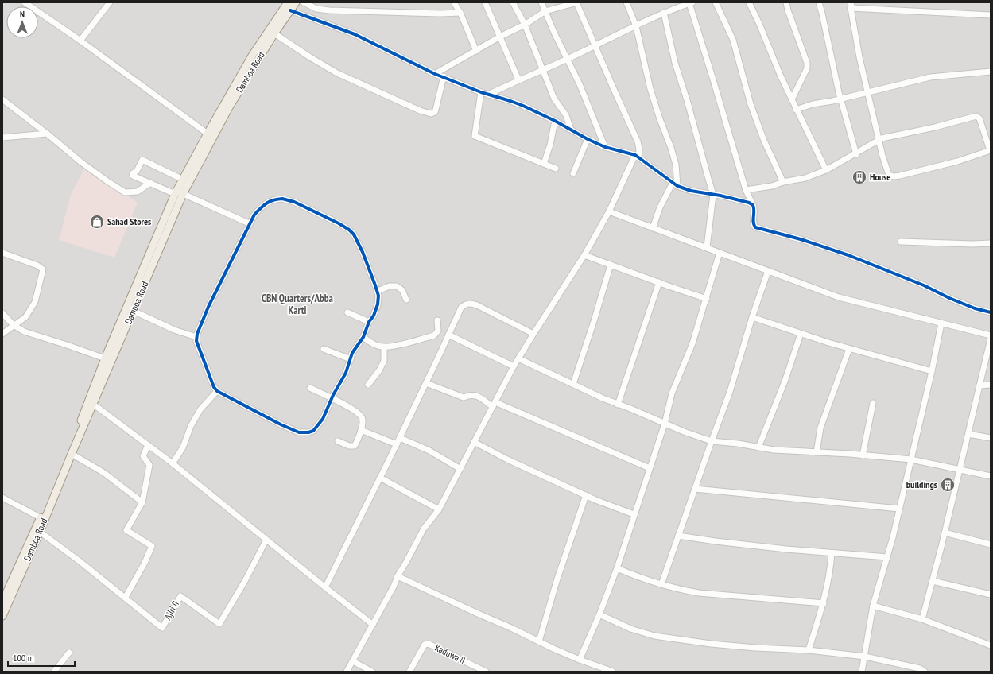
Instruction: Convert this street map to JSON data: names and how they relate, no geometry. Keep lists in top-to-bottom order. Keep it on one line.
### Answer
{"streets":{"main road":["Damboa Road"],"street":["Ajiri II","Kaduwa II"]},"crossings":[["Damboa Road","Ajiri II"]],"districts":["CBN Quarters/Abba Karti"],"places":{"building":["House","buildings"],"shop":["Sahad Stores"]},"scale_bar":"100 m","north":"top"}
